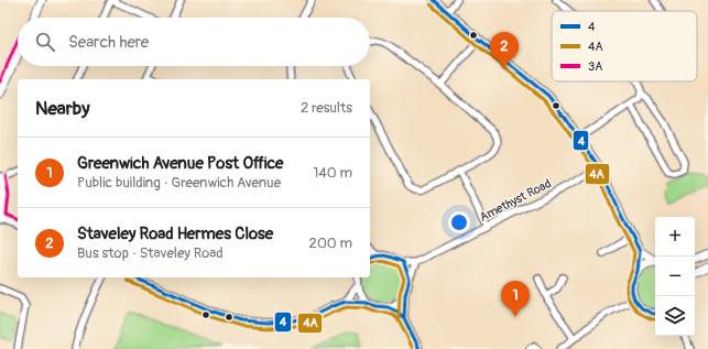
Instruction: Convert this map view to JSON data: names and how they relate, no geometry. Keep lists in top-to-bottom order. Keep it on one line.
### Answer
{"streets":{"street":["Amethyst Road"]},"lines":["transit line 4","transit line 4A","transit line 3A"],"legend":["4","4A","3A"],"page":{"search":"Search here","pins":["2","1"],"heading":["Nearby","2 results"],"list":[{"mark":"1","name":"Greenwich Avenue Post Office","note":"Public building · Greenwich Avenue","value":"140 m"},{"mark":"2","name":"Staveley Road Hermes Close","note":"Bus stop · Staveley Road","value":"200 m"}],"map_buttons":["+","−"]}}
